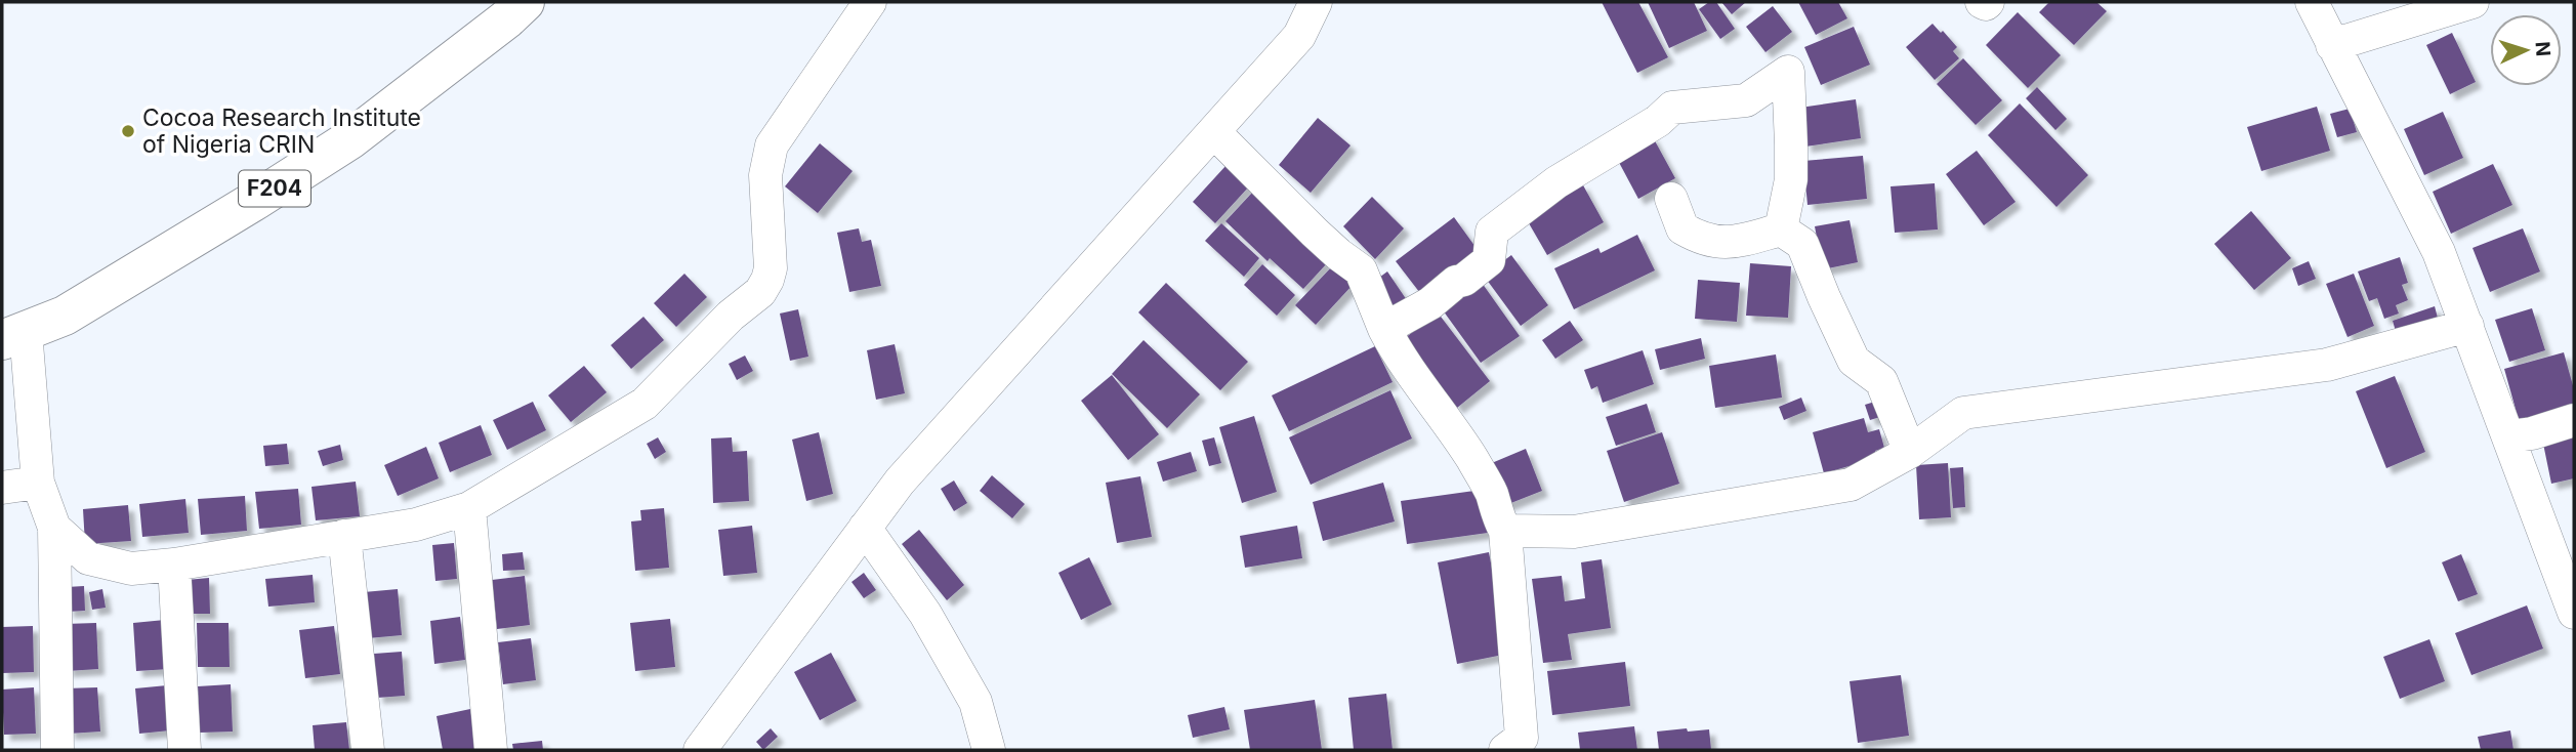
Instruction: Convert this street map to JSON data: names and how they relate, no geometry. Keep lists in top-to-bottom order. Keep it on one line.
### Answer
{"streets":{"main road":["F204"]},"places":["Cocoa Research Institute of Nigeria CRIN"],"north":"right"}
